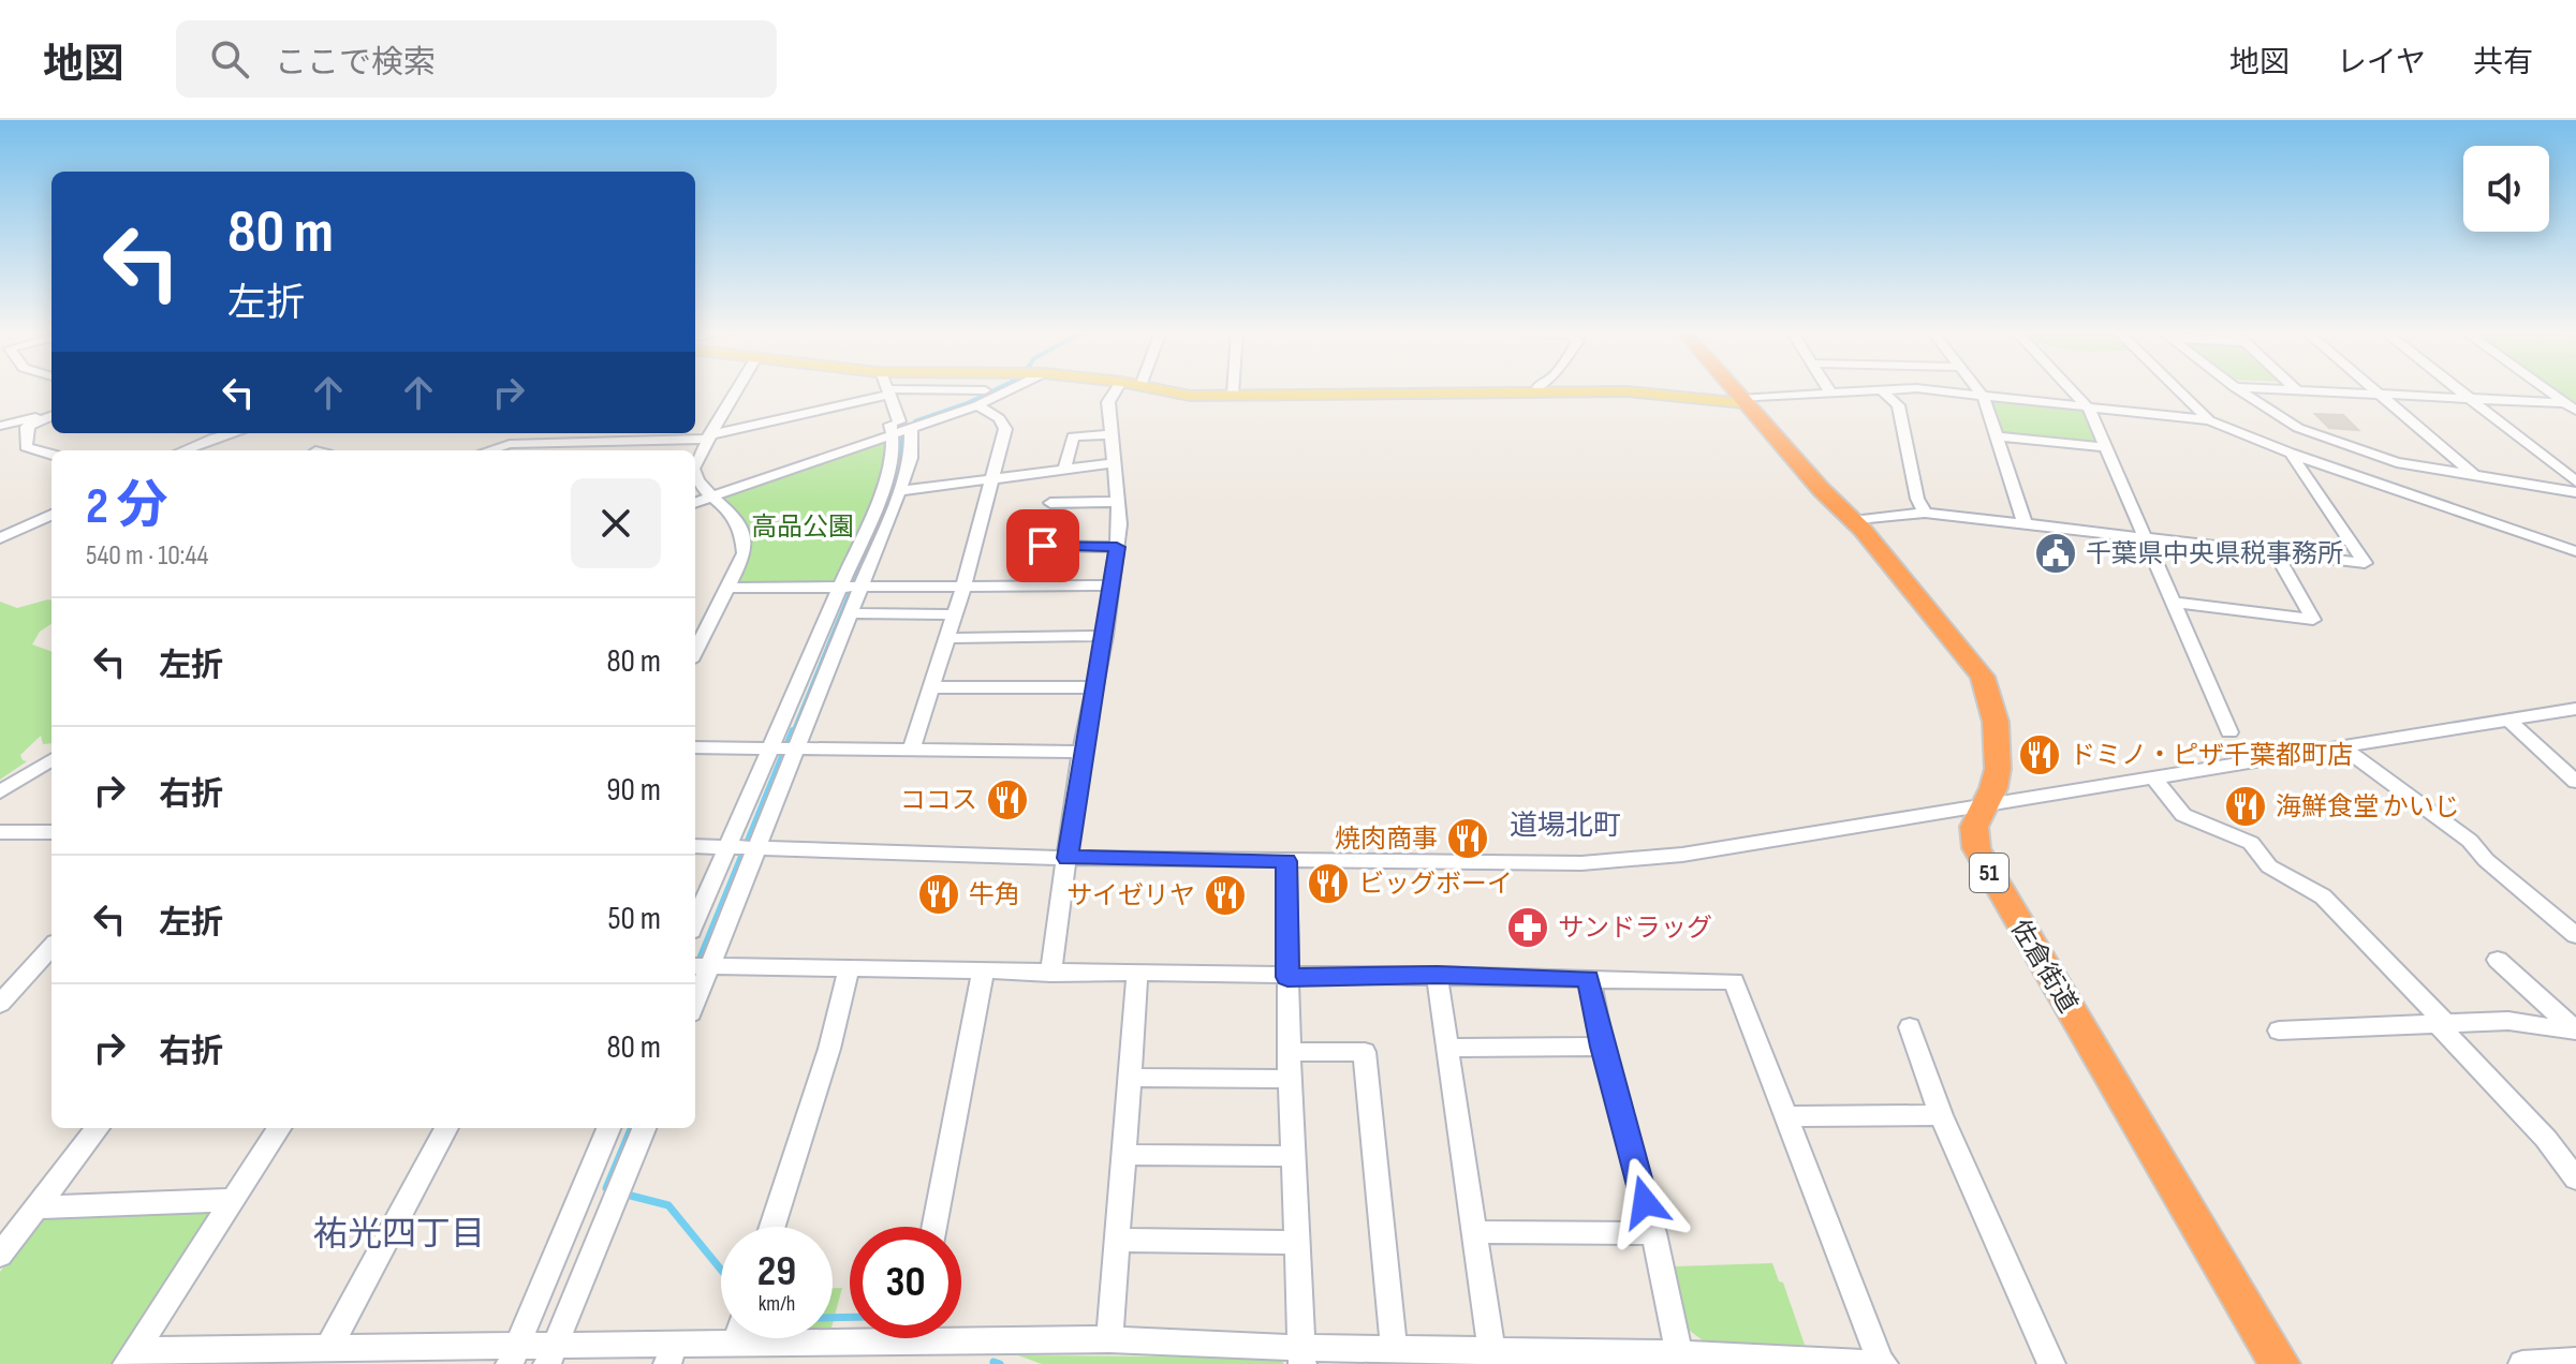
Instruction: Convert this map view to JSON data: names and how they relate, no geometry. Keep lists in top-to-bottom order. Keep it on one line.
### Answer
{"streets":{"highway":["51","佐倉街道"]},"districts":["道場北町","祐光四丁目"],"parks":["高品公園"],"places":{"public building":["千葉県中央県税事務所"],"restaurant":["ドミノ・ピザ千葉都町店","ココス","海鮮食堂 かいじ","焼肉商事","ビッグボーイ","牛角","サイゼリヤ"],"pharmacy":["サンドラッグ"]},"page":{"header":"地図","search":"ここで検索","nav":["地図","レイヤ","共有"],"turn":["80 m","左折"],"heading":["2 分","540 m · 10:44"],"list":[{"name":"左折","value":"80 m"},{"name":"右折","value":"90 m"},{"name":"左折","value":"50 m"},{"name":"右折","value":"80 m"}],"speed":"29 km/h","limit":"30"}}
